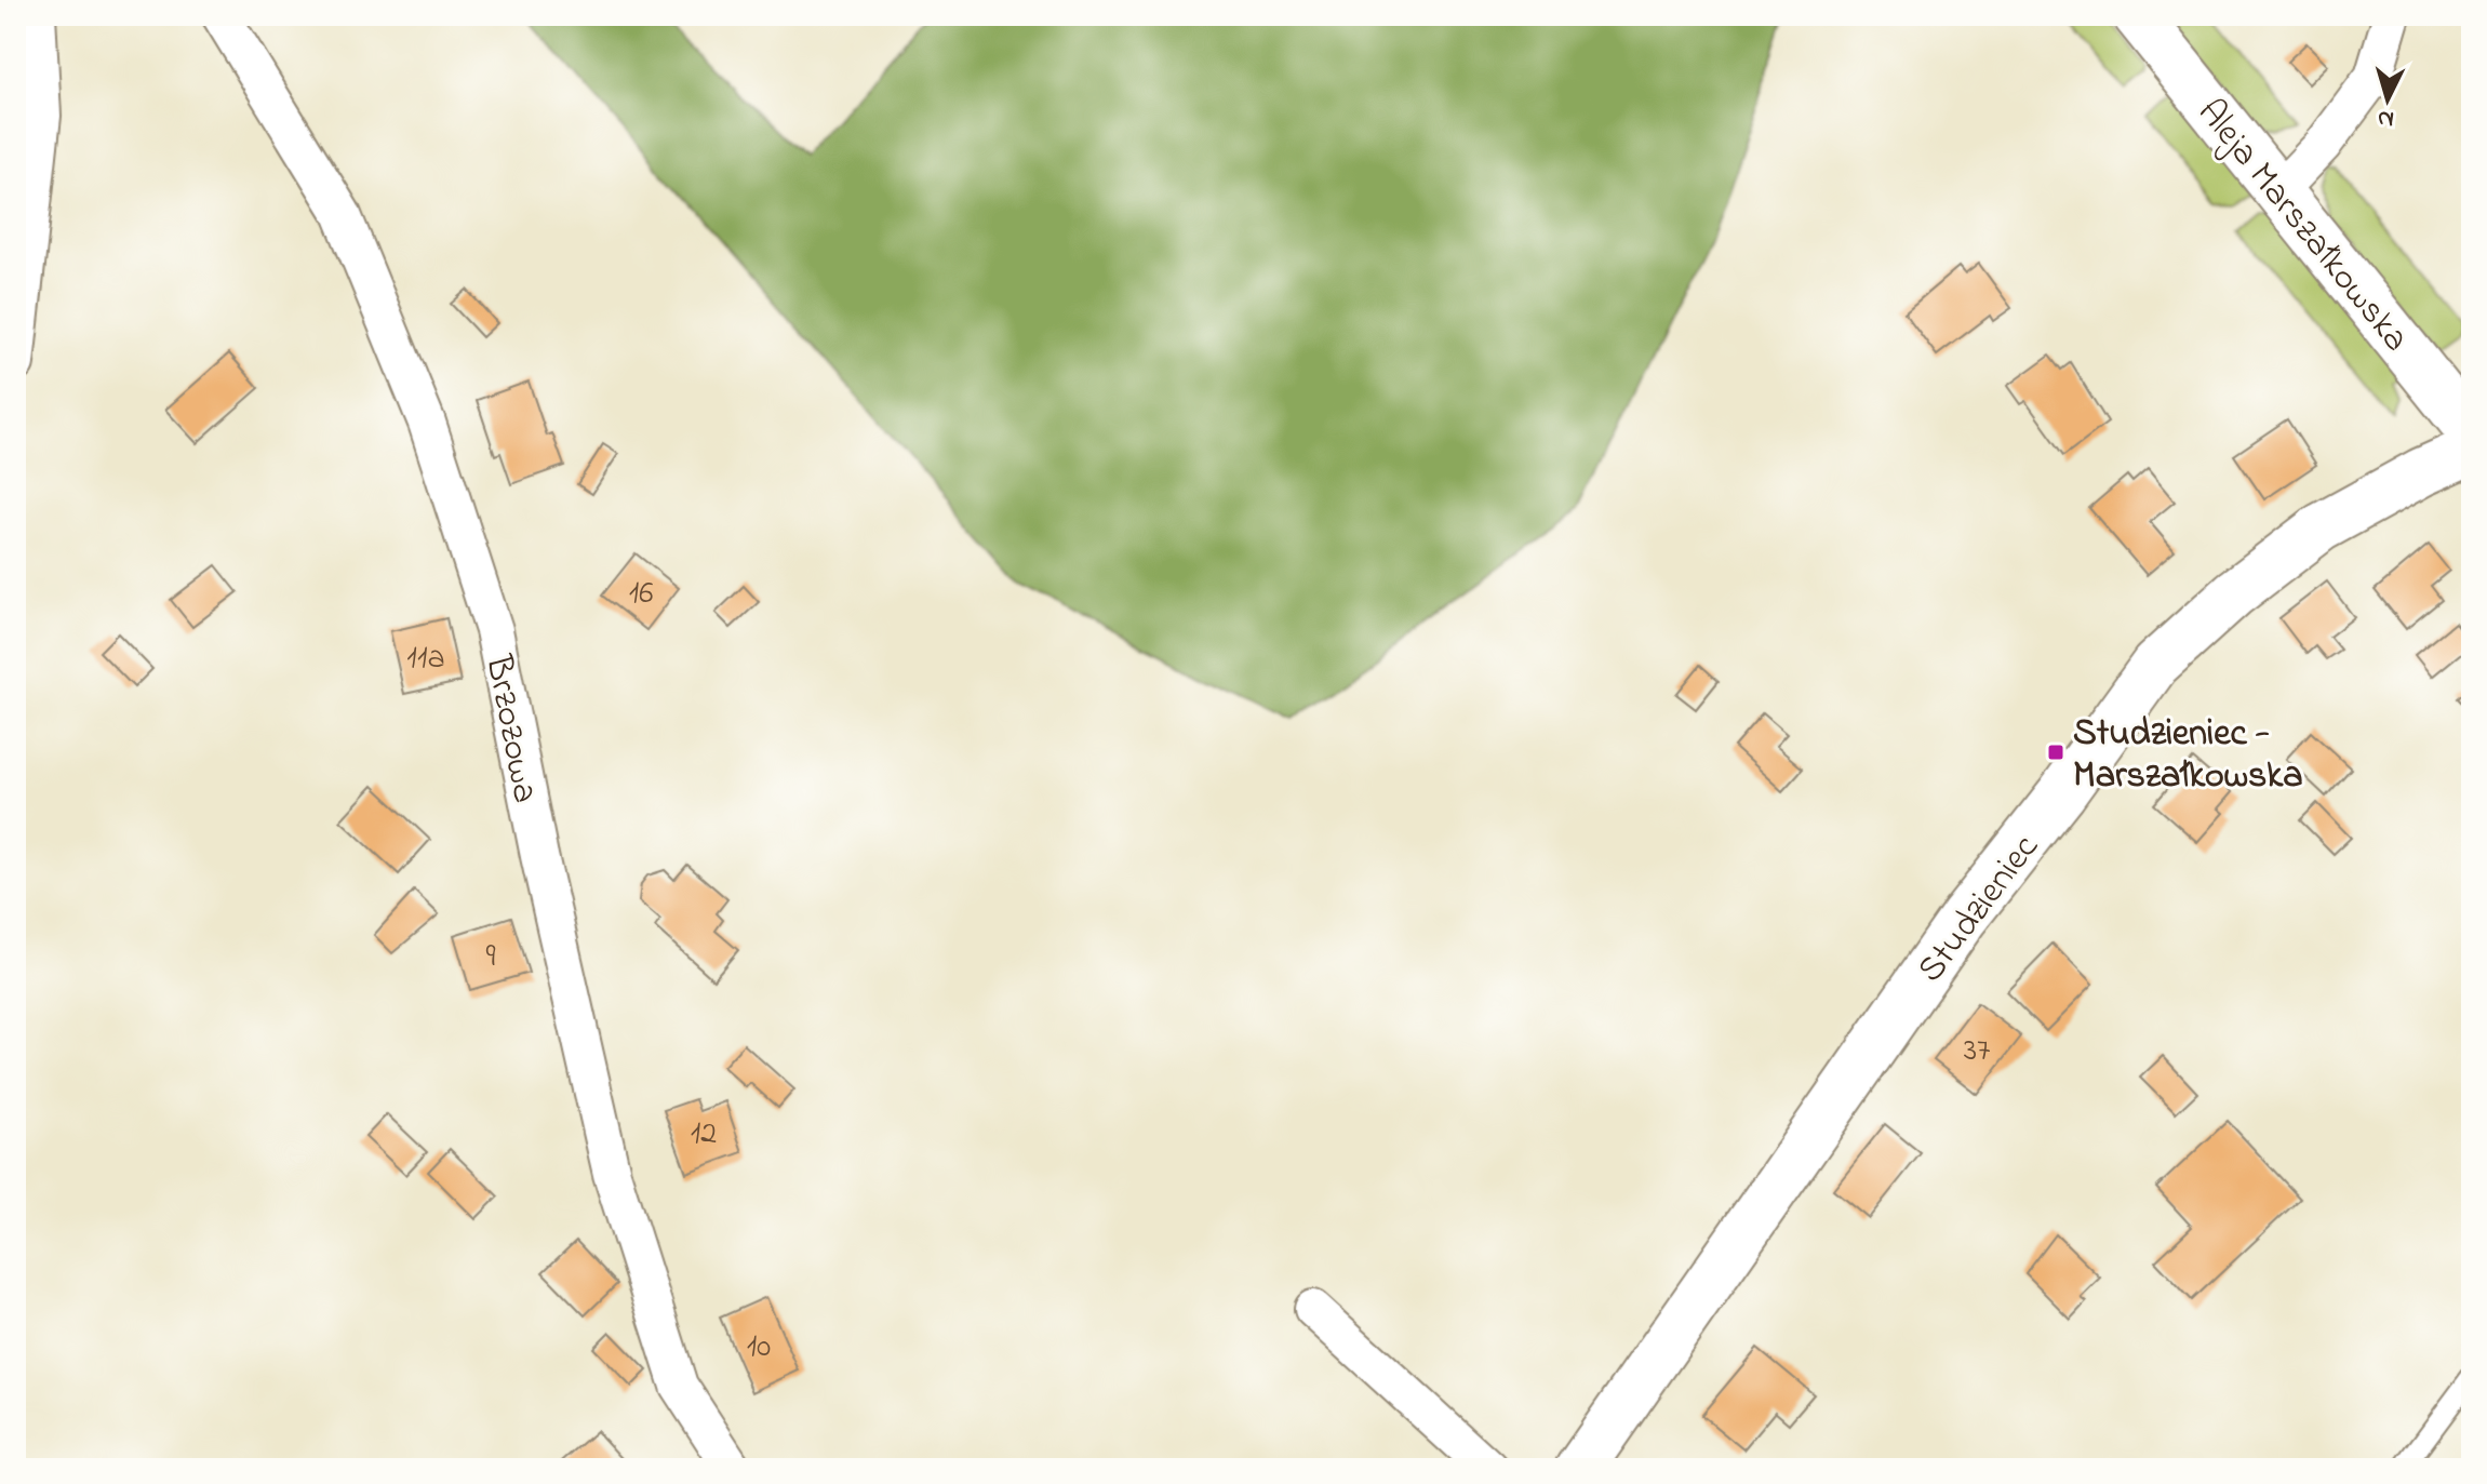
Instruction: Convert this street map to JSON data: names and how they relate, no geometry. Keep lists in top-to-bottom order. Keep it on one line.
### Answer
{"streets":{"street":["Aleja Marszałkowska","Brzozowa","Studzieniec"]},"places":{"transit":["Studzieniec - Marszałkowska"]},"house_numbers":["16","11a","9","37","12","10"],"north":"bottom"}
